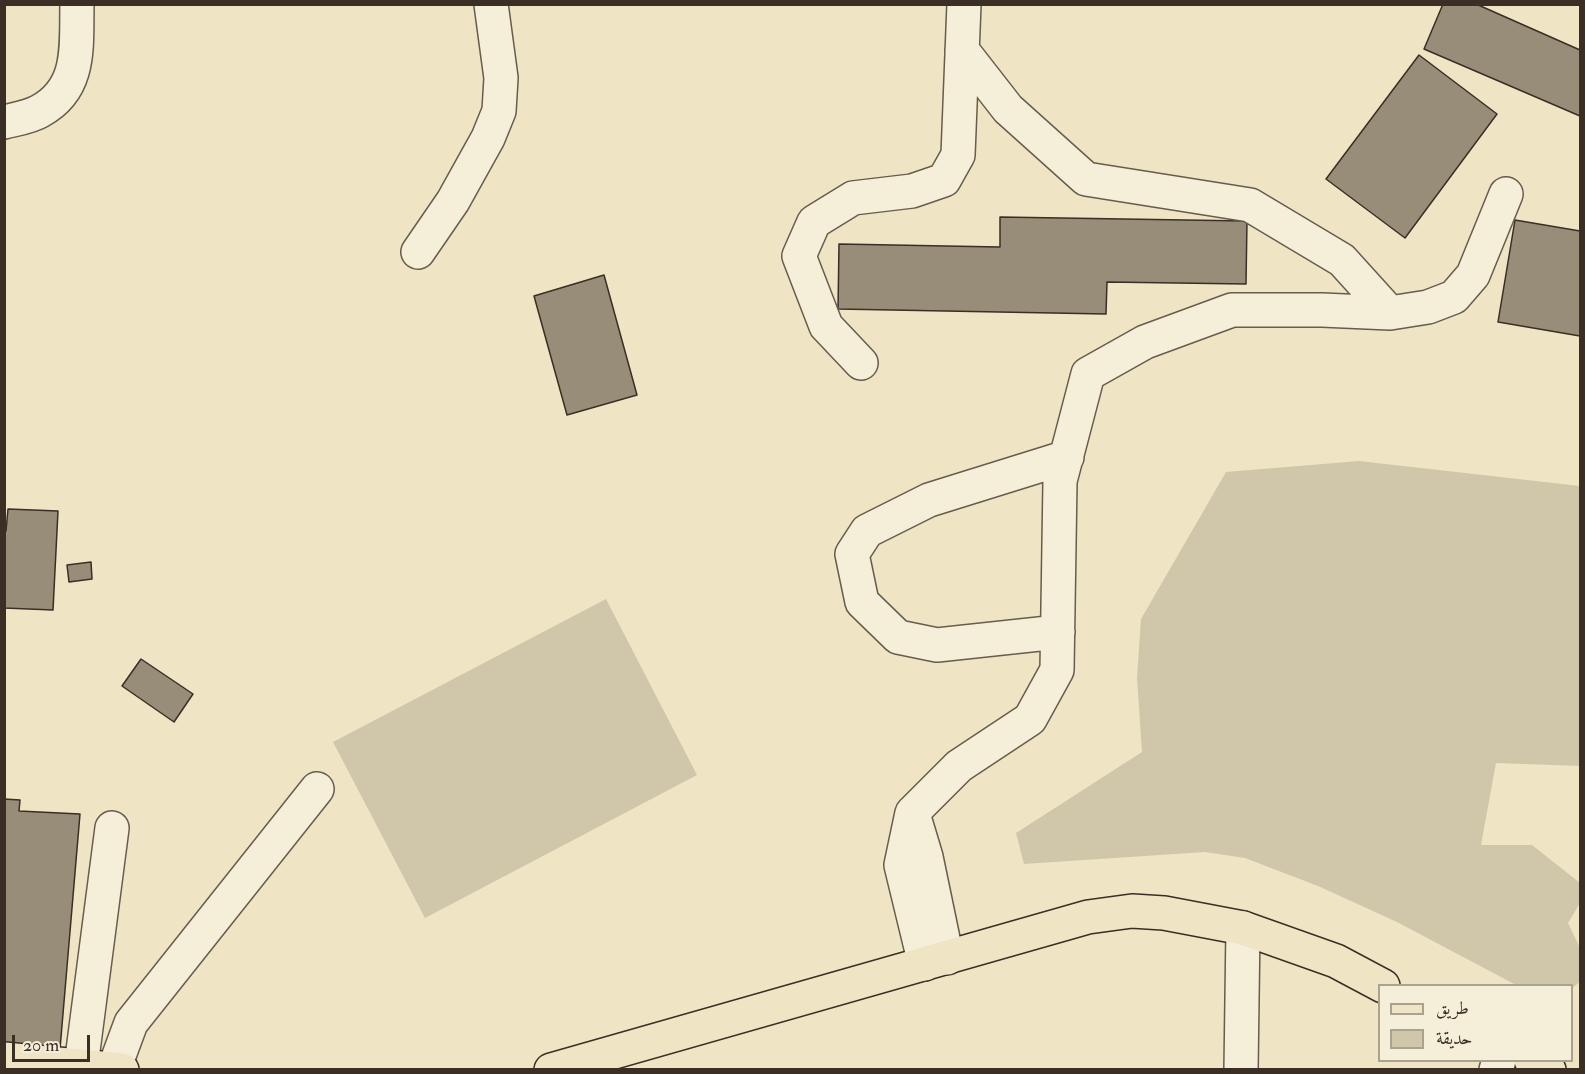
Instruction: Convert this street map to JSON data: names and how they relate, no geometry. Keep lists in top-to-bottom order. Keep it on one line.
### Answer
{"legend":["طريق","حديقة"],"scale_bar":"20 m"}
